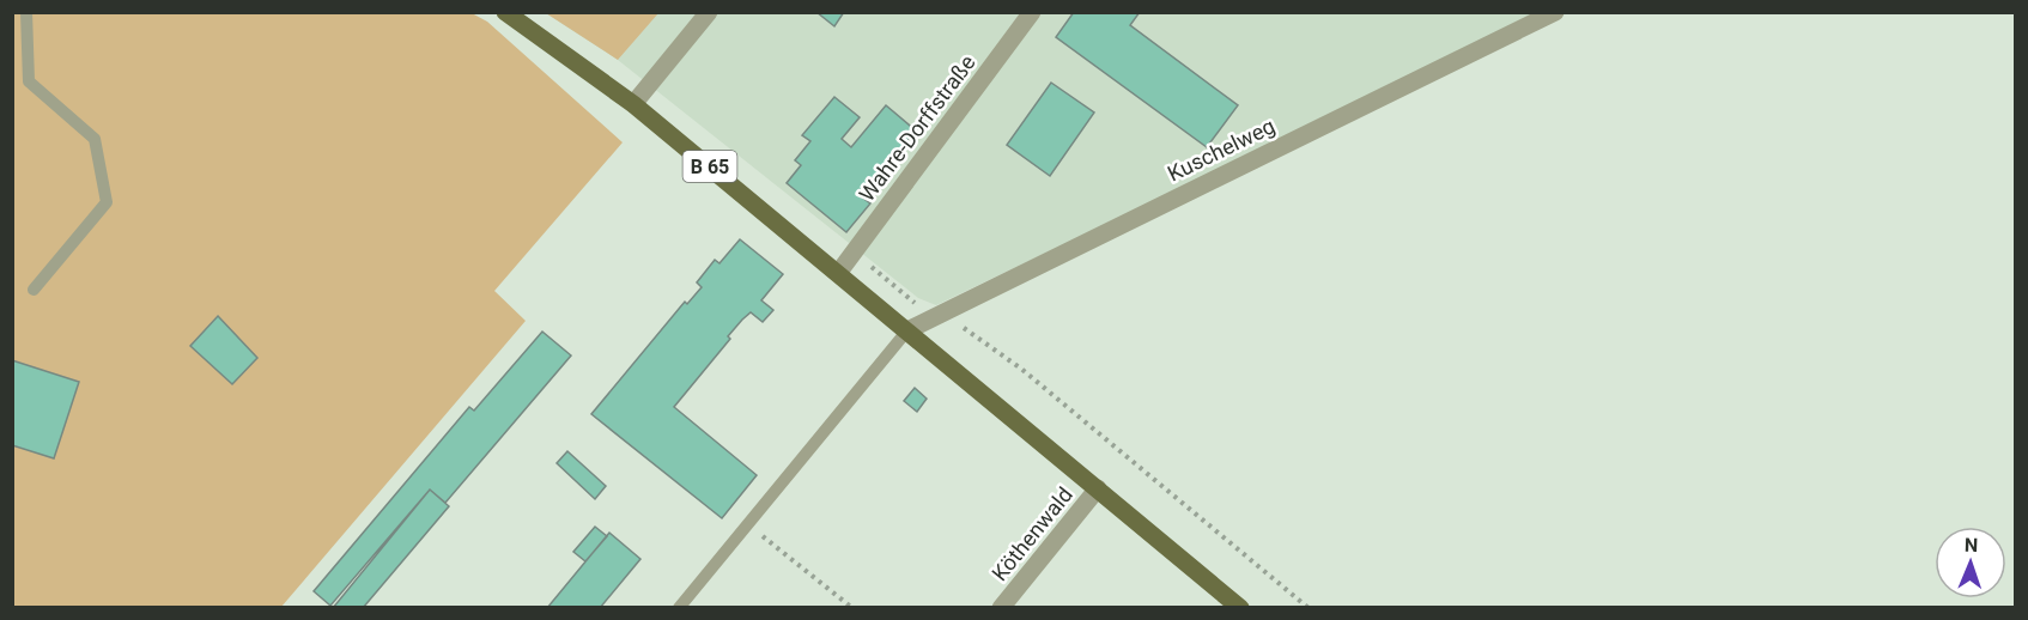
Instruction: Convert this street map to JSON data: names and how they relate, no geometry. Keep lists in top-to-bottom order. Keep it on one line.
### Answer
{"streets":{"main road":["B 65"],"street":["Wahre-Dorffstraße","Kuschelweg","Köthenwald"]},"crossings":[["Wahre-Dorffstraße","B 65"],["Kuschelweg","B 65"],["B 65","Köthenwald"]],"north":"top"}
